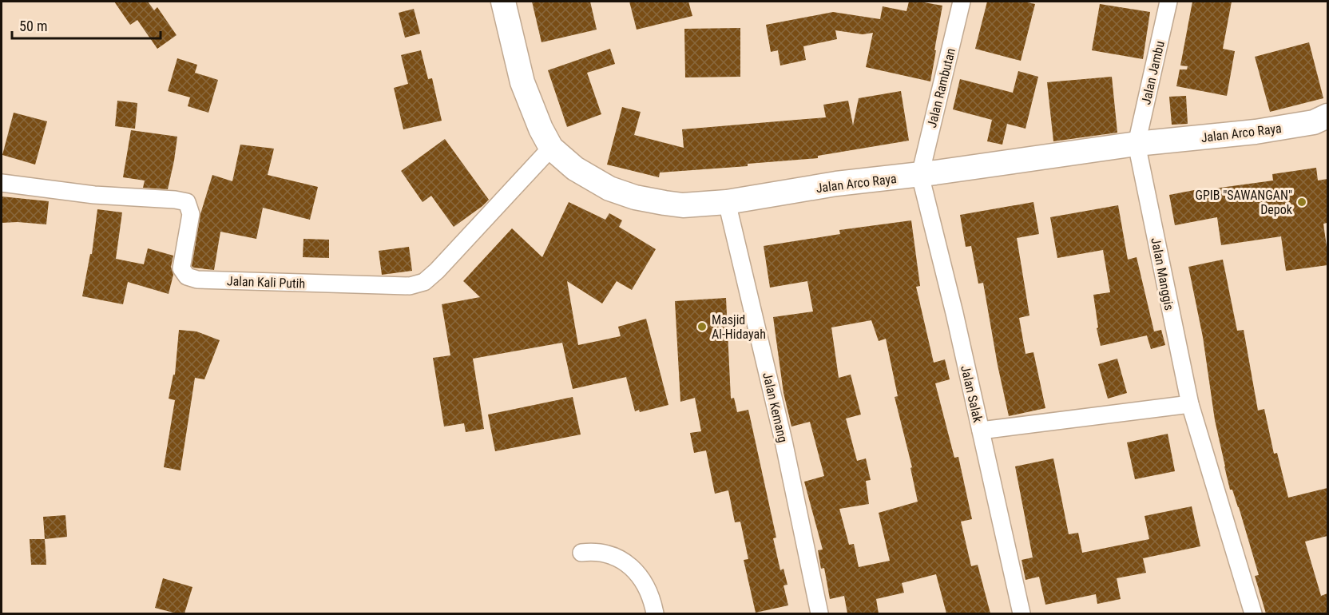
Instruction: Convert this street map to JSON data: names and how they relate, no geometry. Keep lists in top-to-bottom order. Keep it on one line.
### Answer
{"streets":{"main road":["Jalan Arco Raya"],"street":["Jalan Jambu","Jalan Rambutan","Jalan Manggis","Jalan Kali Putih","Jalan Salak","Jalan Kemang"]},"crossings":[["Jalan Jambu","Jalan Arco Raya"],["Jalan Jambu","Jalan Manggis"],["Jalan Rambutan","Jalan Arco Raya"],["Jalan Rambutan","Jalan Salak"],["Jalan Arco Raya","Jalan Manggis"],["Jalan Arco Raya","Jalan Kali Putih"],["Jalan Arco Raya","Jalan Salak"],["Jalan Arco Raya","Jalan Kemang"]],"places":["GPIB \"SAWANGAN\" Depok","Masjid Al-Hidayah"],"scale_bar":"50 m"}
